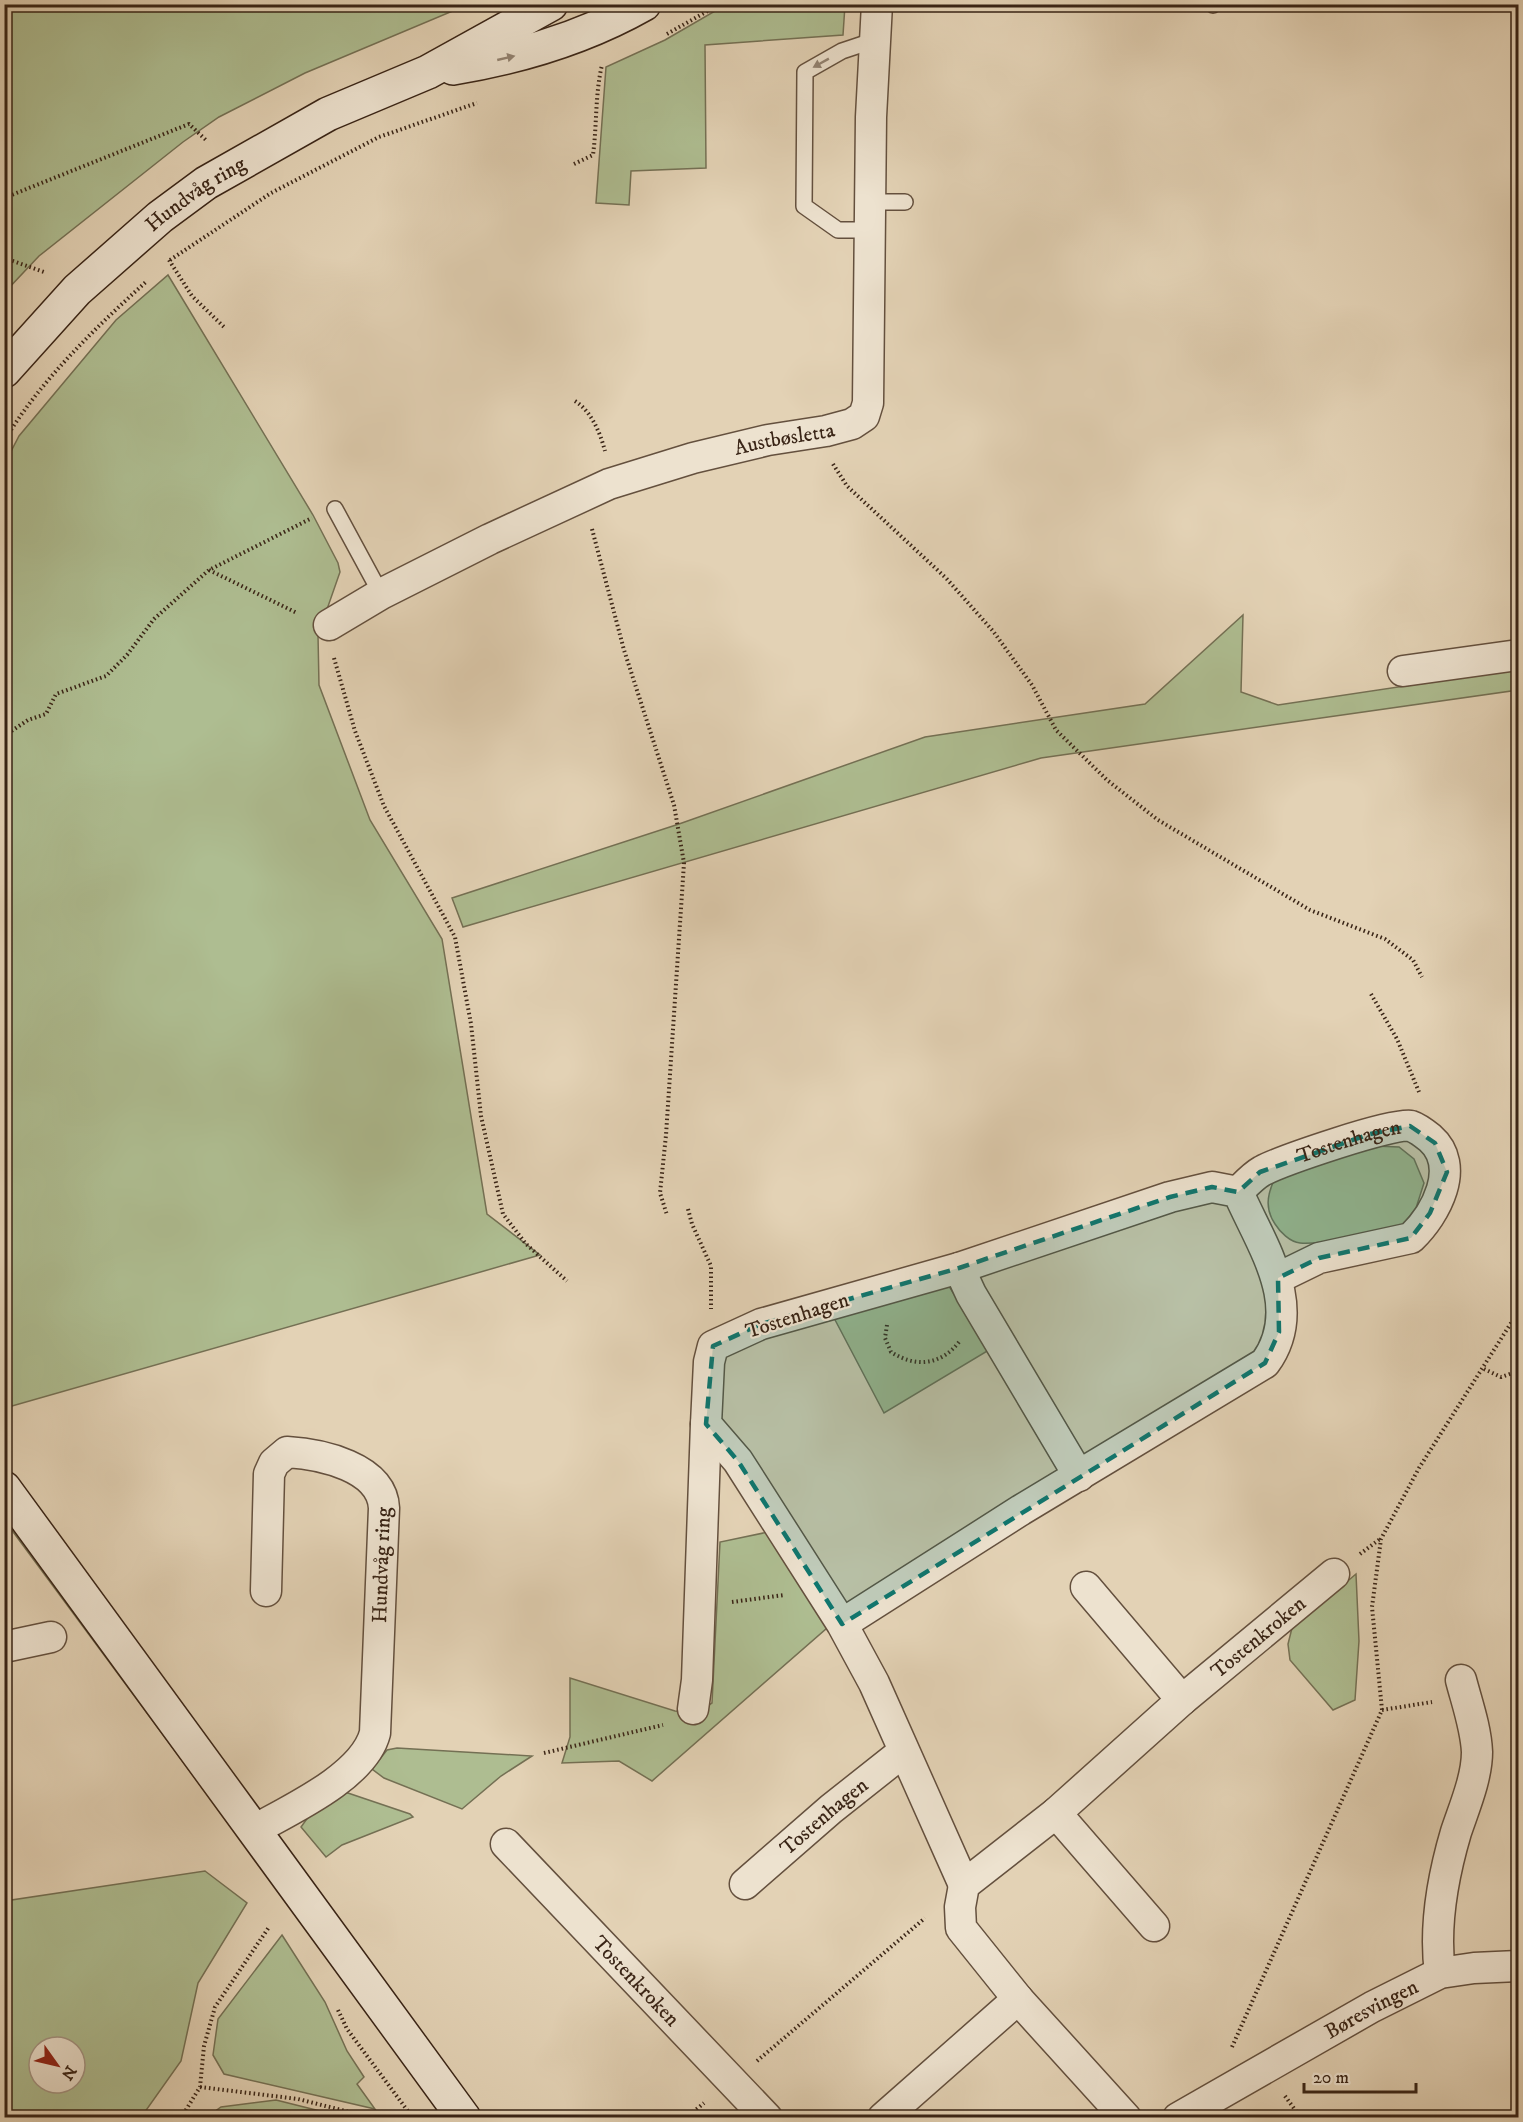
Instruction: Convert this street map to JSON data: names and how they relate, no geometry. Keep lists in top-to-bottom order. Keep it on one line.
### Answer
{"streets":{"main road":["Hundvåg ring"],"street":["Austbøsletta","Tostenhagen","Tostenkroken","Børesvingen"]},"scale_bar":"20 m","north":"bottom right"}
